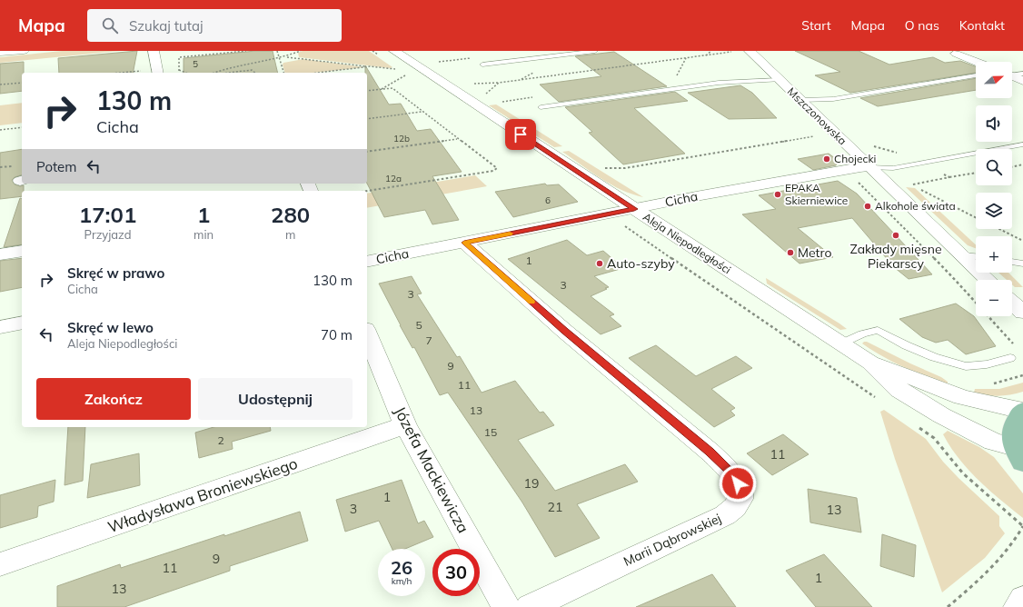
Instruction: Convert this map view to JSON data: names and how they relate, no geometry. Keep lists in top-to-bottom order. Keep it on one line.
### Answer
{"streets":{"street":["Mszczonowska","Cicha","Aleja Niepodległości","Józefa Mackiewicza","Władysława Broniewskiego","Marii Dąbrowskiej"]},"crossings":[["Mszczonowska","Cicha"],["Cicha","Aleja Niepodległości"],["Cicha","Marii Dąbrowskiej"],["Józefa Mackiewicza","Władysława Broniewskiego"]],"places":["Chojecki","EPAKA Skierniewice","Alkohole świata","Zakłady mięsne Piekarscy","Metro","Auto-szyby"],"house_numbers":["5","12b","12a","6","1","3","3","5","7","9","11","13","15","2","11","19","1","21","3","13","9","11","1","13"],"north":"right","page":{"header":"Mapa","search":"Szukaj tutaj","nav":["Start","Mapa","O nas","Kontakt"],"map_buttons":["+","−"],"turn":["130 m","Cicha"],"then":"Potem","eta":["17:01","Przyjazd","1","min","280","m"],"list":[{"name":"Skręć w prawo","note":"Cicha","value":"130 m"},{"name":"Skręć w lewo","note":"Aleja Niepodległości","value":"70 m"}],"buttons":["Zakończ","Udostępnij"],"speed":"26 km/h","limit":"30"}}
